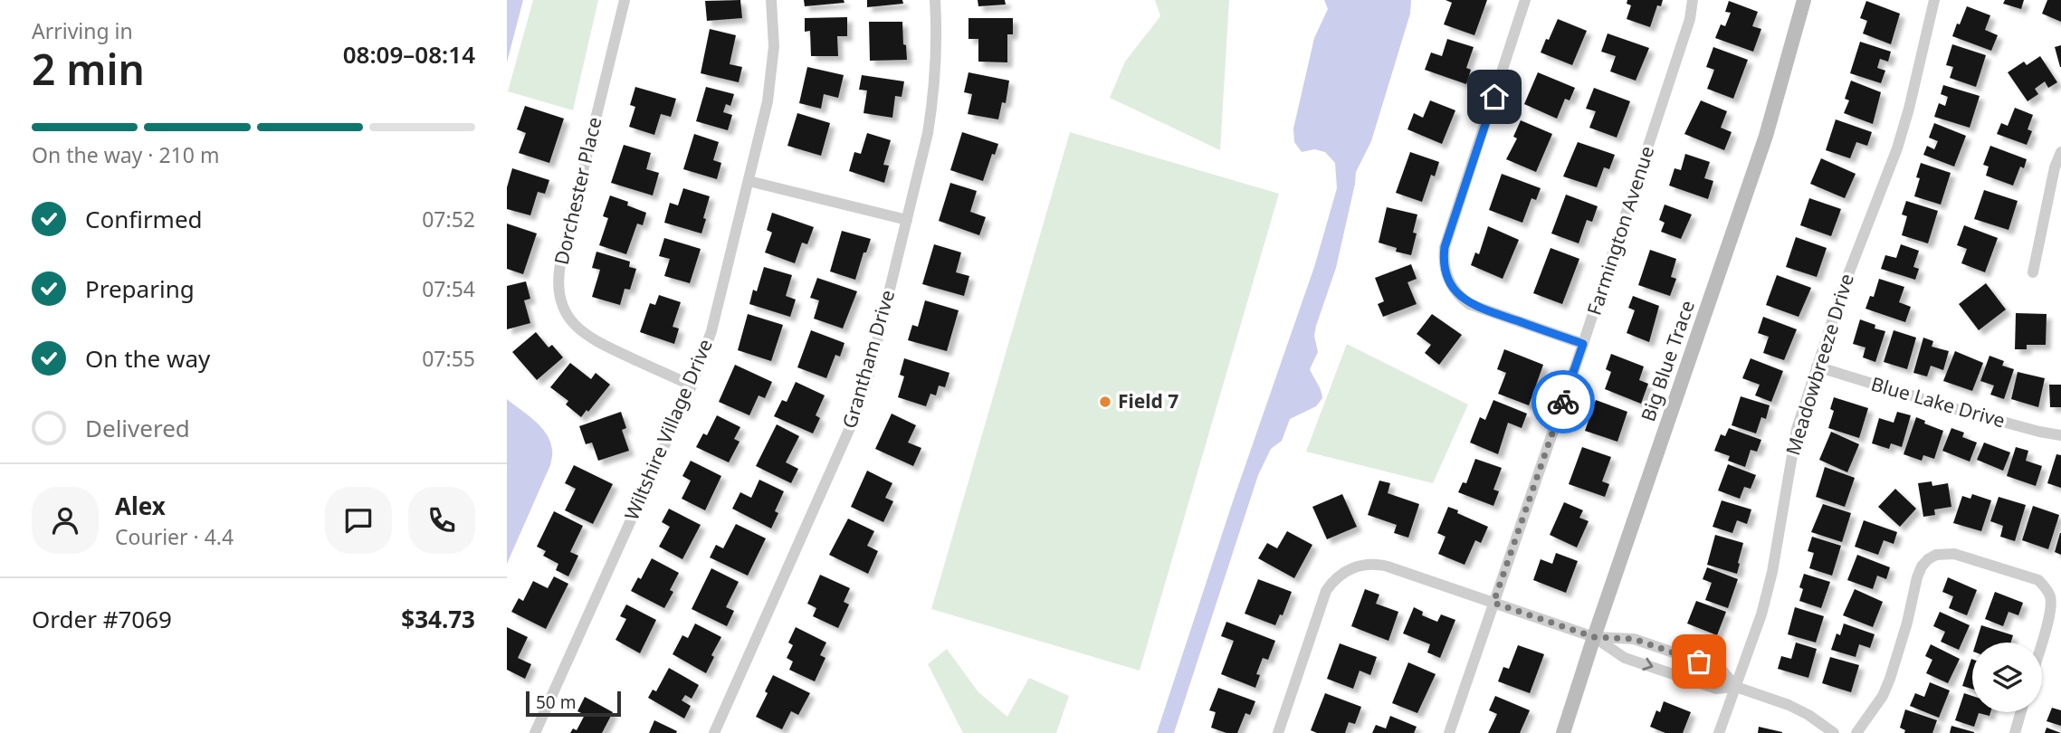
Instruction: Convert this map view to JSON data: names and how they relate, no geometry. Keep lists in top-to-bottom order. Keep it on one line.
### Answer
{"streets":{"street":["Dorchester Place","Farmington Avenue","Grantham Drive","Big Blue Trace","Meadowbreeze Drive","Blue Lake Drive","Wiltshire Village Drive"]},"crossings":[["Dorchester Place","Wiltshire Village Drive"],["Meadowbreeze Drive","Blue Lake Drive"]],"places":["Field 7"],"scale_bar":"50 m","page":{"heading":["2 min","Arriving in","08:09–08:14"],"panel":["Alex","Courier · 4.4","Order #7069","$34.73"],"bar":"On the way · 210 m","list":[["Confirmed","07:52"],["Preparing","07:54"],["On the way","07:55"],"Delivered"],"scale":"50 m"}}
